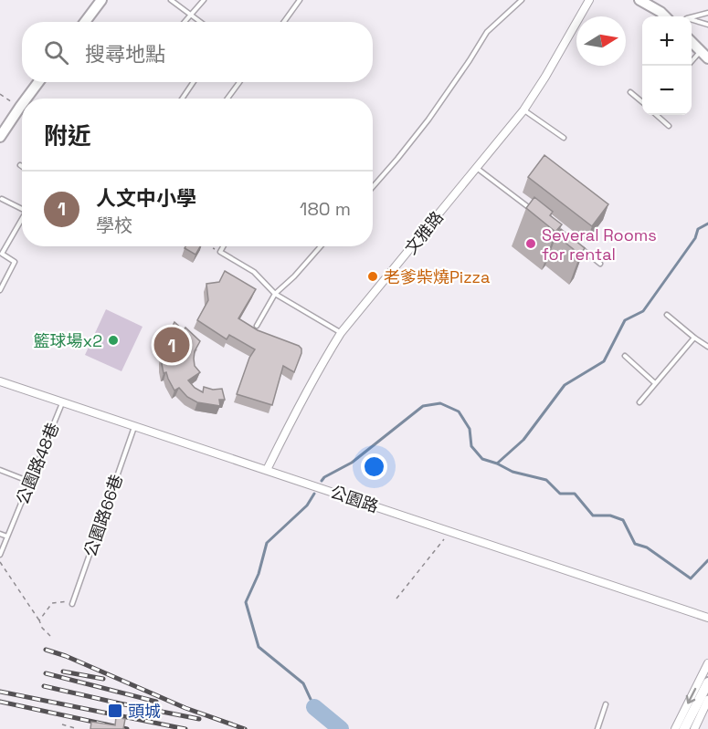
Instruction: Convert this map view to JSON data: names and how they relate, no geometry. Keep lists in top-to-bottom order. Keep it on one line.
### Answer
{"streets":{"street":["文雅路","公園路"],"lane":["公園路48巷","公園路66巷"]},"crossings":[["文雅路","公園路"],["公園路48巷","公園路"],["公園路","公園路66巷"]],"places":{"other":["Several Rooms for rental","老爹柴燒Pizza","籃球場x2"],"transit":["頭城"]},"north":"right","page":{"map_buttons":["+","−"],"search":"搜尋地點","heading":"附近","list":[{"mark":"1","name":"人文中小學","note":"學校","value":"180 m"}],"pins":"1"}}
